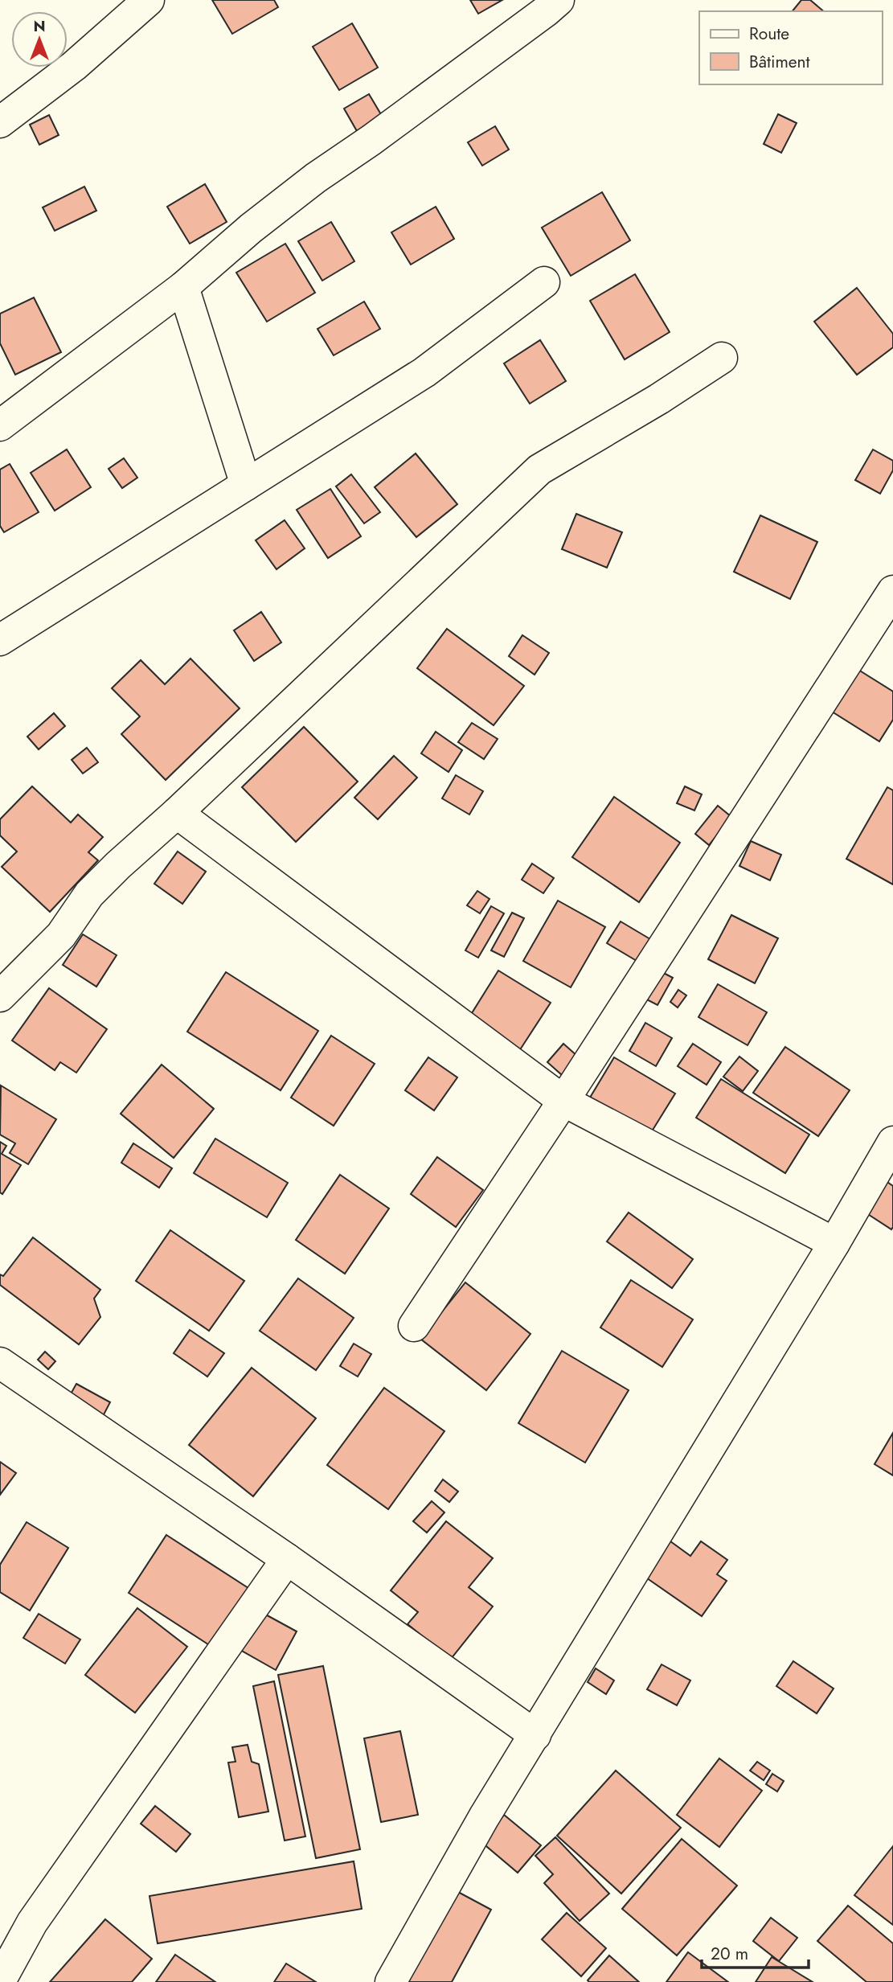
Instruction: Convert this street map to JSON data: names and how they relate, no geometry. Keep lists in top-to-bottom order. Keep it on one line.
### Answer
{"legend":["Route","Bâtiment"],"scale_bar":"20 m","north":"top"}
